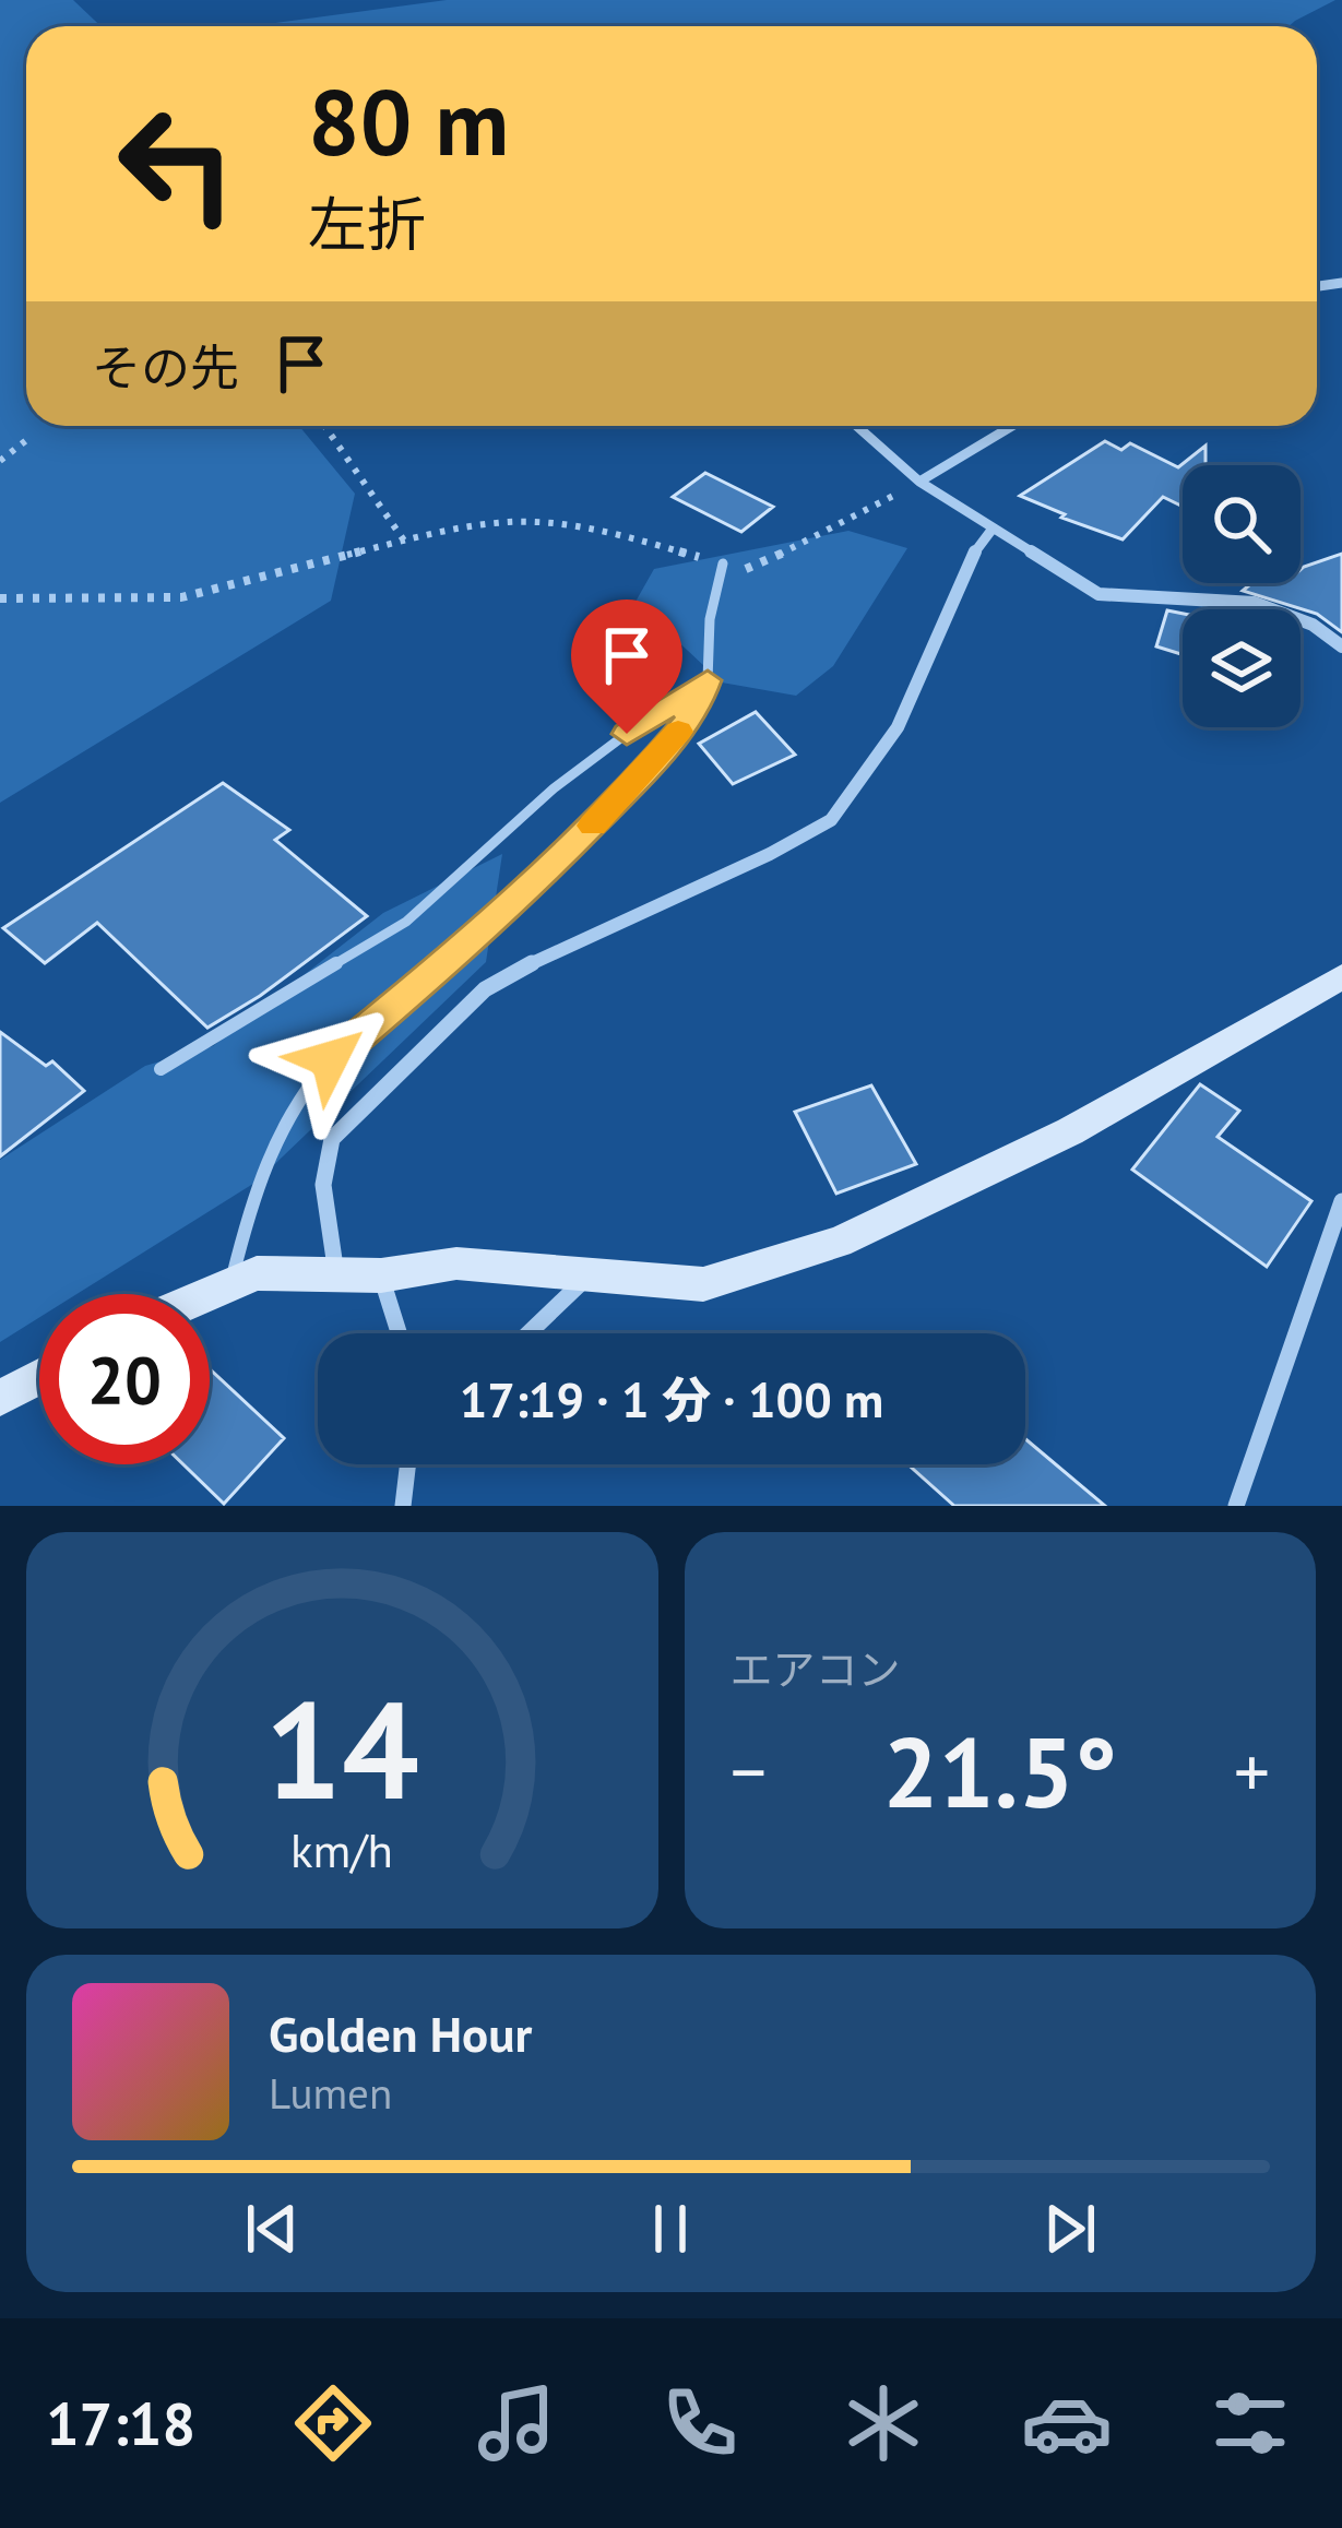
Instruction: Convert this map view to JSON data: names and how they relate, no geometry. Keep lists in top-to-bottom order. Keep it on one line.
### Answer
{"page":{"turn":["80 m","左折"],"then":"その先","limit":"20","trip":"17:19 · 1 分 · 100 m","tile":"エアコン","heat":["−","21.5°","+"],"song":["Golden Hour","Lumen"],"tabs":"17:18","gauge":["14","km/h"]}}
